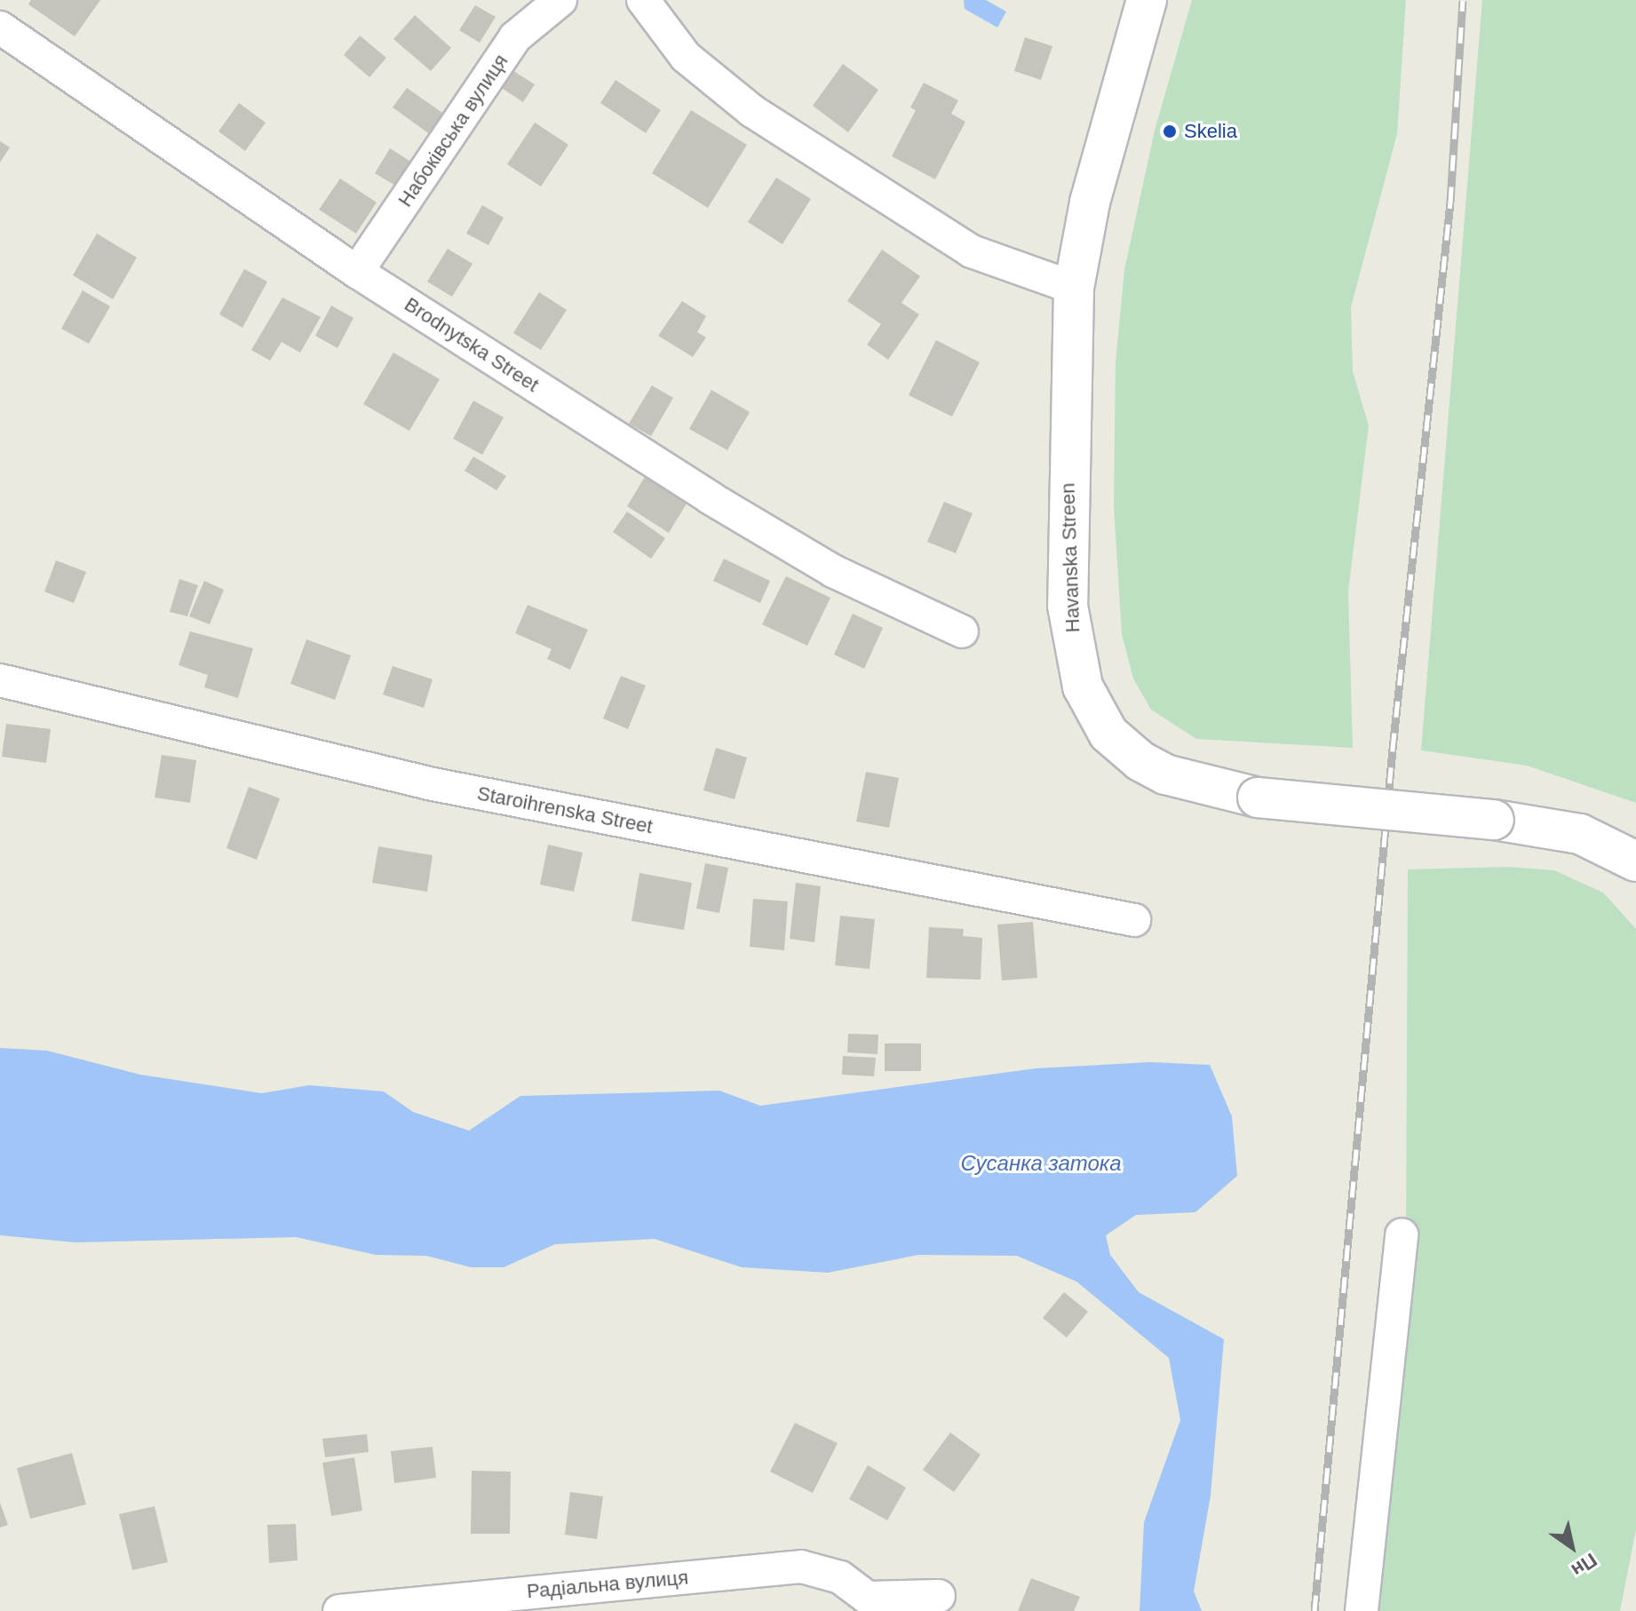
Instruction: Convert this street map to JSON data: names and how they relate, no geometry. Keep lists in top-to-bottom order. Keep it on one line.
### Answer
{"streets":{"street":["Набоківська вулиця","Brodnytska Street","Havanska Streen","Staroihrenska Street","Радіальна вулиця"]},"crossings":[["Набоківська вулиця","Brodnytska Street"]],"water":["Сусанка затока"],"places":["Skelia"],"north":"bottom right"}
